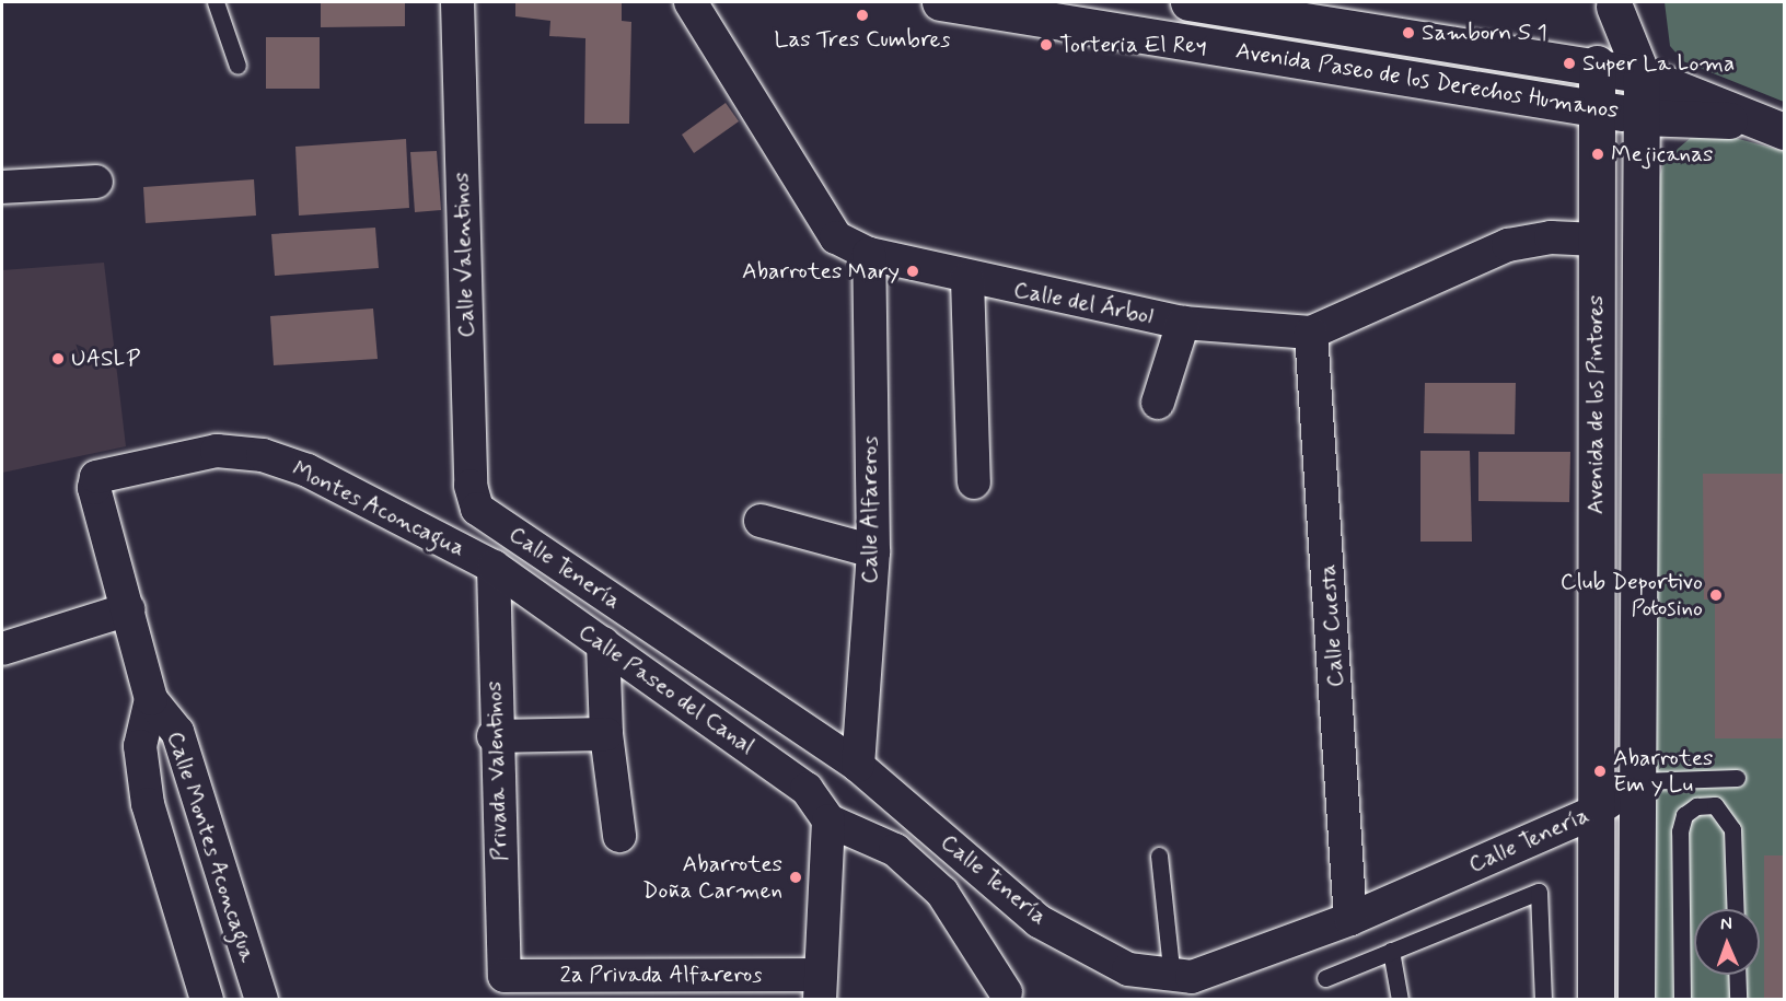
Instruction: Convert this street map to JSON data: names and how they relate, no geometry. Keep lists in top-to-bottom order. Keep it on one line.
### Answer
{"streets":{"main road":["Avenida Paseo de los Derechos Humanos","Avenida de los Pintores"],"street":["Calle Valentinos","Calle del Árbol","Montes Aconcagua","Calle Alfareros","Calle Tenería","Calle Cuesta","Calle Paseo del Canal","Privada Valentinos","Calle Montes Aconcagua","2a Privada Alfareros"]},"crossings":[["Avenida Paseo de los Derechos Humanos","Avenida de los Pintores"],["Calle Valentinos","Calle Tenería"],["Calle del Árbol","Avenida de los Pintores"],["Calle del Árbol","Calle Alfareros"],["Calle del Árbol","Calle Cuesta"],["Avenida de los Pintores","Calle Tenería"],["Montes Aconcagua","Calle Paseo del Canal"],["Montes Aconcagua","Privada Valentinos"],["Montes Aconcagua","Calle Montes Aconcagua"],["Calle Alfareros","Calle Tenería"],["Calle Tenería","Calle Cuesta"],["Calle Paseo del Canal","Privada Valentinos"],["Privada Valentinos","2a Privada Alfareros"]],"places":["Las Tres Cumbres","Samborn S 1","Torteria El Rey","Super La Loma","Mejicanas","Abarrotes Mary","UASLP","Club Deportivo Potosino","Abarrotes Em y Lu","Abarrotes Doña Carmen"],"north":"top"}
